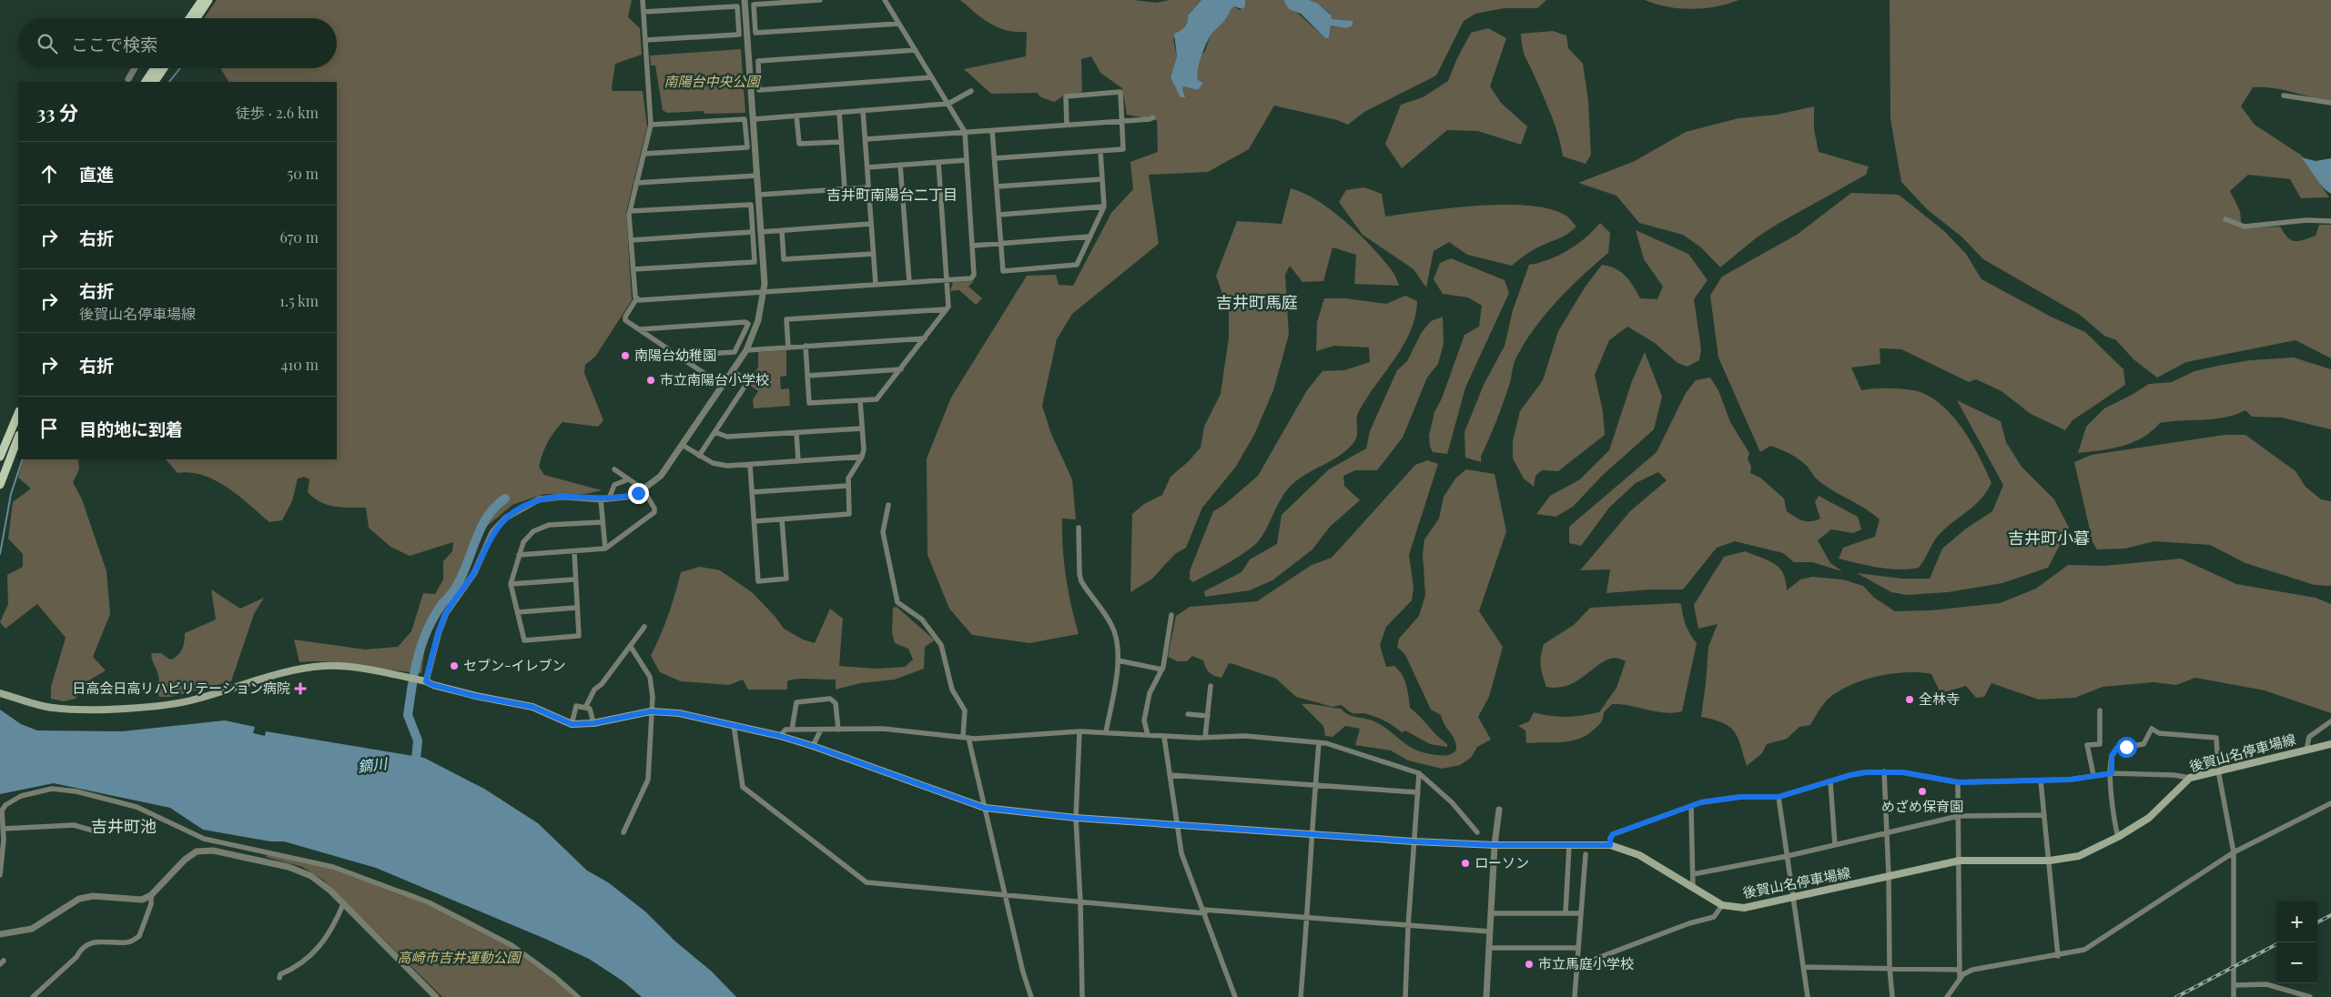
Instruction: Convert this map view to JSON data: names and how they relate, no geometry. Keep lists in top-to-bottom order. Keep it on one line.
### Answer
{"streets":{"main road":["後賀山名停車場線"]},"districts":["吉井町南陽台二丁目","吉井町馬庭","吉井町小暮","吉井町池"],"water":["鏑川"],"parks":["南陽台中央公園","高崎市吉井運動公園"],"places":{"other":["南陽台幼稚園","市立南陽台小学校","セブン-イレブン","全林寺","めざめ保育園","ローソン","市立馬庭小学校"],"health":["日高会日高リハビリテーション病院"]},"page":{"search":"ここで検索","heading":["33 分","徒歩 · 2.6 km"],"list":[["直進","50 m"],["右折","670 m"],["右折","後賀山名停車場線","1.5 km"],["右折","410 m"],"目的地に到着"],"map_buttons":["+","−"]}}
